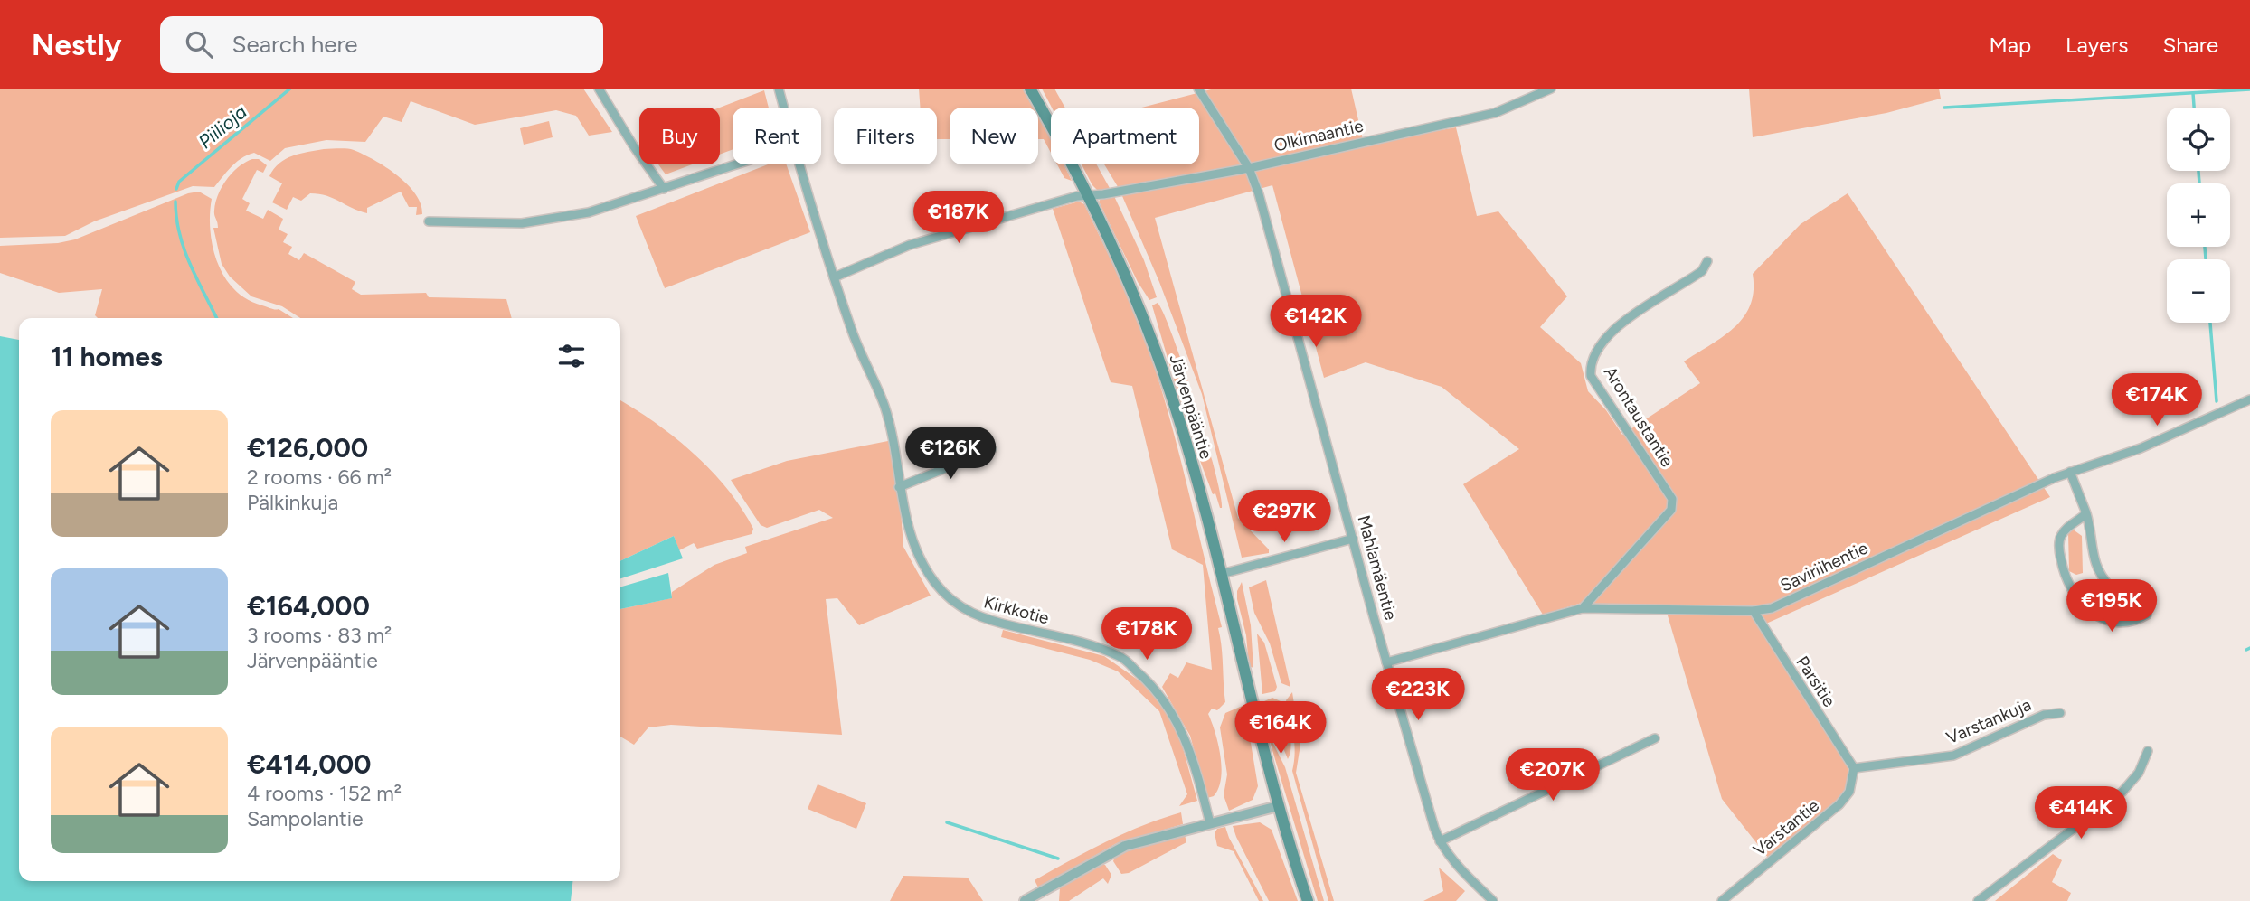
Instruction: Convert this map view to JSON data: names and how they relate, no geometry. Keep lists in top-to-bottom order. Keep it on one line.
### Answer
{"streets":{"main road":["Järvenpääntie"],"street":["Olkimaantie","Arontaustantie","Saviriihentie","Mahlamäentie","Kirkkotie","Parsitie","Varstankuja","Varstantie"]},"crossings":[["Olkimaantie","Järvenpääntie"],["Olkimaantie","Mahlamäentie"],["Olkimaantie","Kirkkotie"],["Arontaustantie","Saviriihentie"],["Saviriihentie","Mahlamäentie"],["Saviriihentie","Parsitie"],["Parsitie","Varstankuja"],["Parsitie","Varstantie"],["Varstankuja","Varstantie"]],"water":["Piilioja"],"page":{"header":"Nestly","search":"Search here","nav":["Map","Layers","Share"],"map_buttons":["+","−"],"chip":["Buy","Rent","Filters","New","Apartment"],"price":["€187K","€142K","€174K","€126K","€297K","€195K","€178K","€223K","€164K","€207K","€414K"],"heading":"11 homes","list":[{"name":"€126,000","note":"2 rooms · 66 m² · Pälkinkuja"},{"name":"€164,000","note":"3 rooms · 83 m² · Järvenpääntie"},{"name":"€414,000","note":"4 rooms · 152 m² · Sampolantie"}]}}
